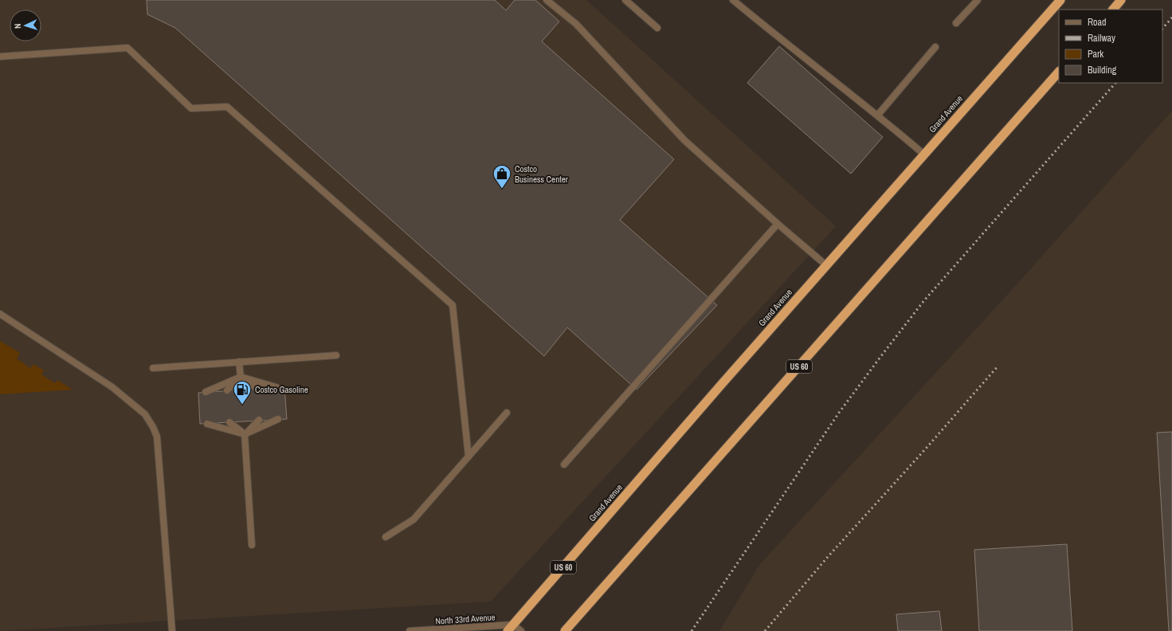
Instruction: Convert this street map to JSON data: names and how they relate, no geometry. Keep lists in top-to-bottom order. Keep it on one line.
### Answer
{"streets":{"highway":["Grand Avenue","US 60"],"street":["North 33rd Avenue"]},"crossings":[["Grand Avenue","North 33rd Avenue"]],"places":{"shop":["Costco Business Center"],"fuel station":["Costco Gasoline"]},"legend":["Road","Railway","Park","Building"],"north":"left"}
